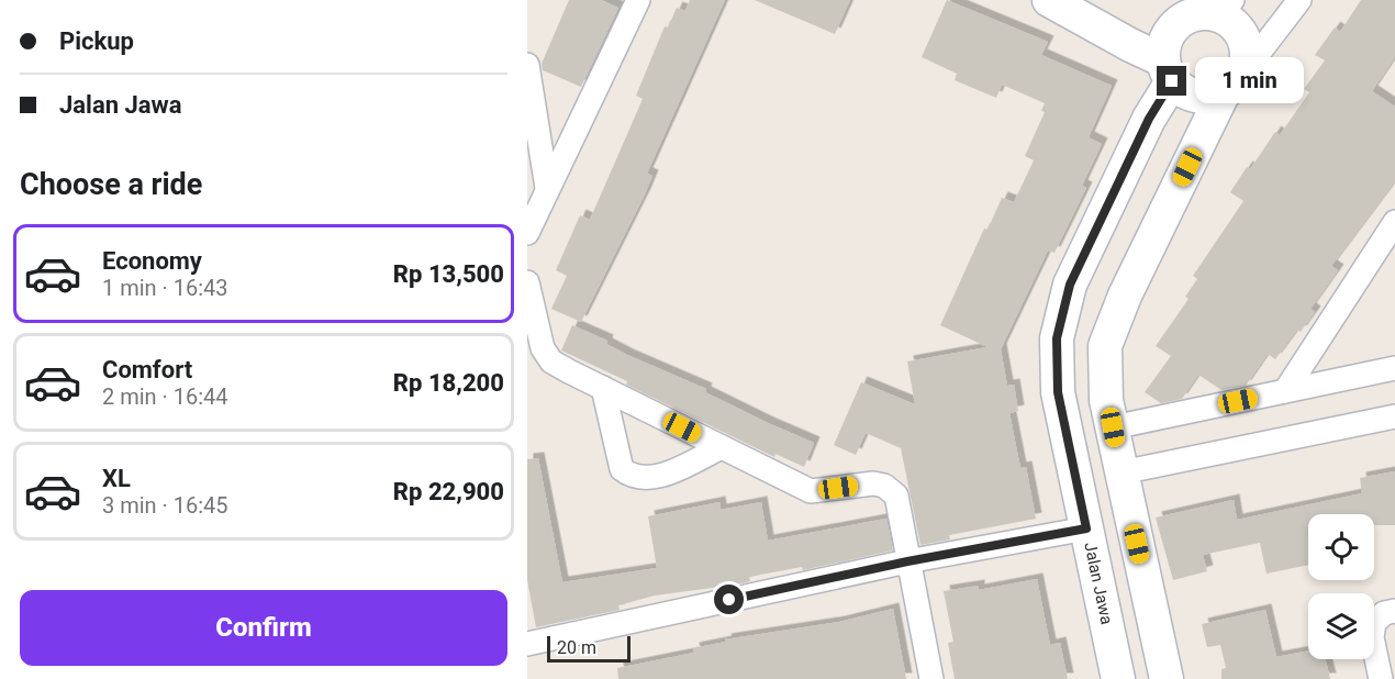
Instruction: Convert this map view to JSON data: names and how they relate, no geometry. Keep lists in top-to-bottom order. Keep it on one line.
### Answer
{"streets":{"main road":["Jalan Jawa"]},"scale_bar":"20 m","page":{"banner":["Pickup","Jalan Jawa"],"bubble":"1 min","heading":"Choose a ride","list":[{"name":"Economy","note":"1 min · 16:43","value":"Rp 13,500"},{"name":"Comfort","note":"2 min · 16:44","value":"Rp 18,200"},{"name":"XL","note":"3 min · 16:45","value":"Rp 22,900"}],"buttons":"Confirm","scale":"20 m"}}
